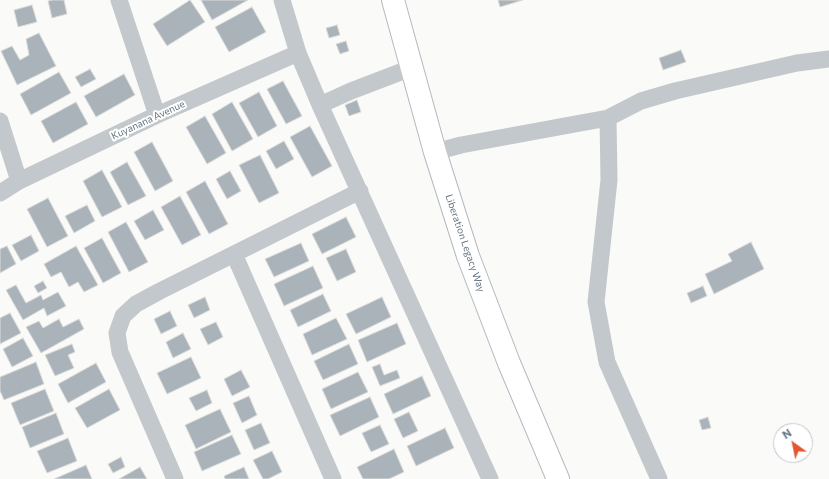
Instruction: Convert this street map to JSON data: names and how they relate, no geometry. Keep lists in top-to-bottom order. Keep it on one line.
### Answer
{"streets":{"main road":["Liberation Legacy Way"],"street":["Kuyanana Avenue"]},"north":"top left"}
